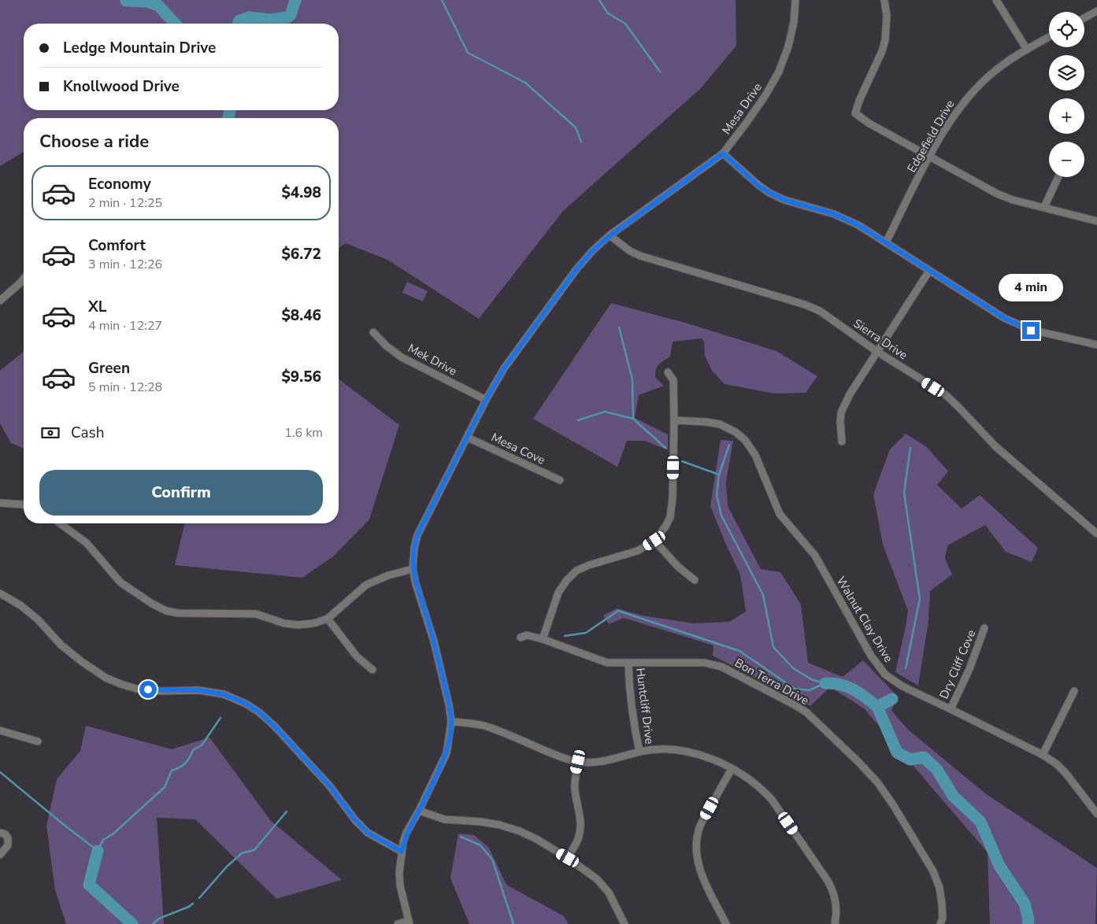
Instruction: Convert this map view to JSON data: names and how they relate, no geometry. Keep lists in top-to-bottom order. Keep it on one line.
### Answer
{"streets":{"street":["Mesa Drive","Edgefield Drive","Sierra Drive","Mek Drive","Mesa Cove","Walnut Clay Drive","Dry Cliff Cove","Bon Terra Drive","Huntcliff Drive"]},"crossings":[["Mesa Drive","Sierra Drive"],["Mesa Drive","Mek Drive"],["Mesa Drive","Mesa Cove"],["Walnut Clay Drive","Dry Cliff Cove"],["Bon Terra Drive","Huntcliff Drive"]],"page":{"map_buttons":["+","−"],"banner":["Ledge Mountain Drive","Knollwood Drive"],"heading":"Choose a ride","list":[{"name":"Economy","note":"2 min · 12:25","value":"$4.98"},{"name":"Comfort","note":"3 min · 12:26","value":"$6.72"},{"name":"XL","note":"4 min · 12:27","value":"$8.46"},{"name":"Green","note":"5 min · 12:28","value":"$9.56"}],"bubble":"4 min","pay":["Cash","1.6 km"],"buttons":"Confirm"}}
